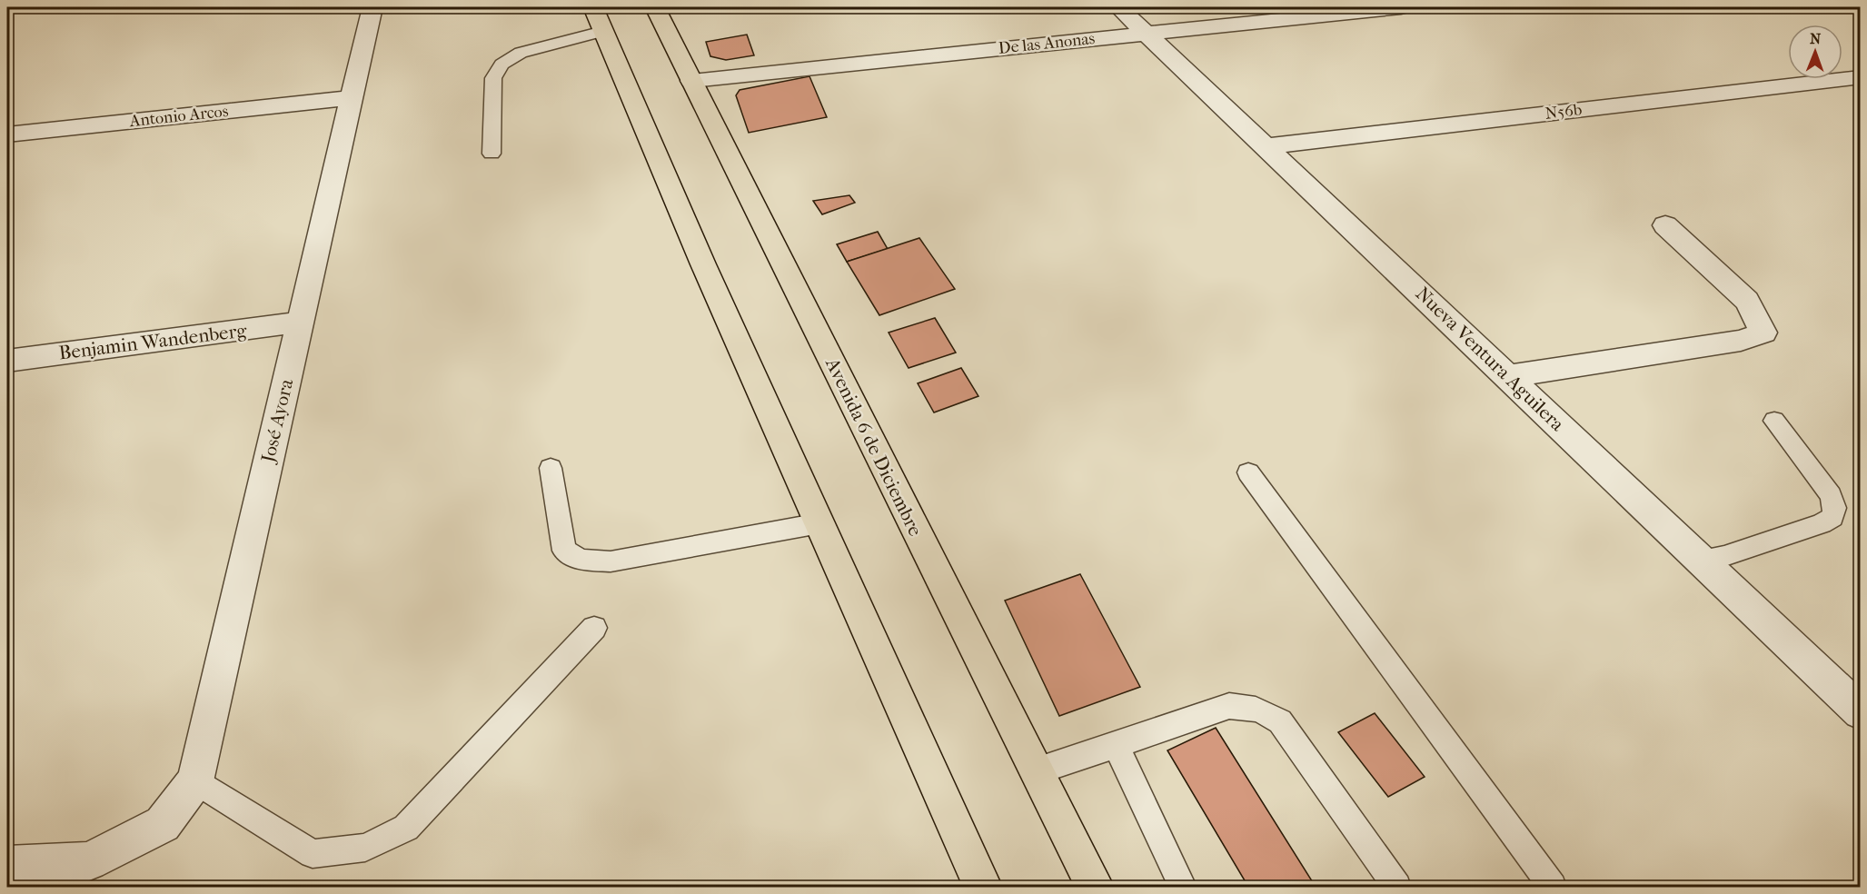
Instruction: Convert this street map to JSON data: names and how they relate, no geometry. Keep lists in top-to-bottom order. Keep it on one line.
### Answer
{"streets":{"main road":["Avenida 6 de Diciembre"],"street":["De las Anonas","N56b","Antonio Arcos","Benjamin Wandenberg","Nueva Ventura Aguilera","José Ayora"]},"crossings":[["De las Anonas","Nueva Ventura Aguilera"],["De las Anonas","Avenida 6 de Diciembre"],["N56b","Nueva Ventura Aguilera"],["Antonio Arcos","José Ayora"],["Benjamin Wandenberg","José Ayora"]],"north":"top"}
